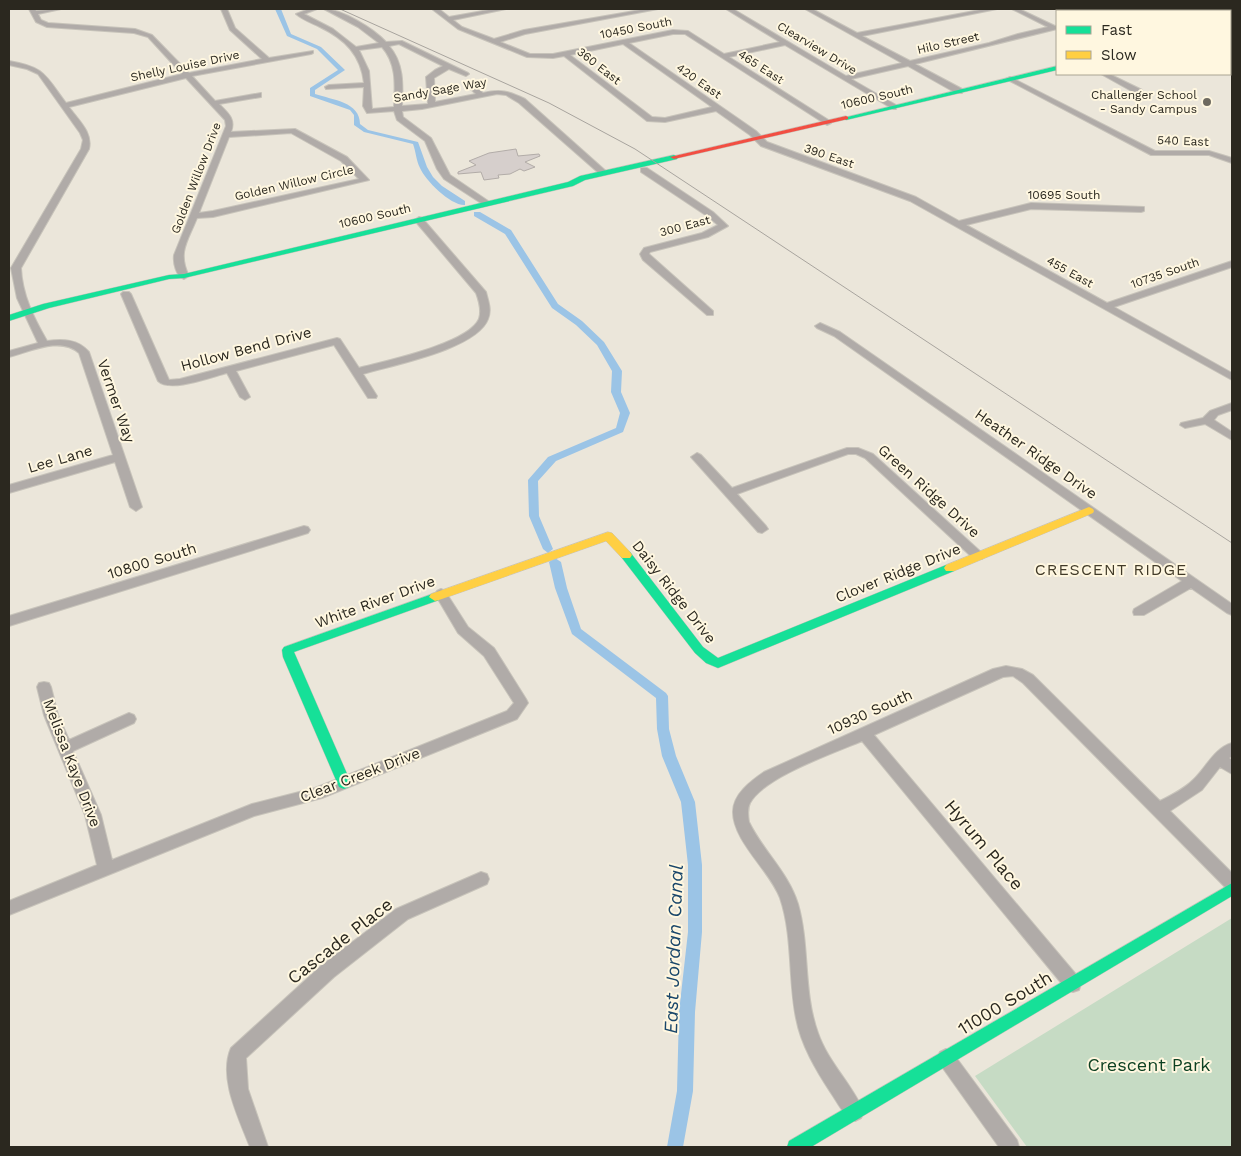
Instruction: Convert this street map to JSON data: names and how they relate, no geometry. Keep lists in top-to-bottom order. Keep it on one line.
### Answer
{"streets":{"main road":["10600 South","Clover Ridge Drive","Daisy Ridge Drive","White River Drive","11000 South"],"street":["10450 South","Hilo Street","Clearview Drive","Shelly Louise Drive","360 East","465 East","420 East","Sandy Sage Way","540 East","390 East","Golden Willow Drive","Golden Willow Circle","10695 South","300 East","455 East","10735 South","Hollow Bend Drive","Vermer Way","Heather Ridge Drive","Lee Lane","Green Ridge Drive","10800 South","10930 South","Melissa Kaye Drive","Clear Creek Drive","Hyrum Place","Cascade Place"]},"crossings":[["10450 South","360 East"],["10450 South","465 East"],["10450 South","420 East"],["Hilo Street","Clearview Drive"],["Clearview Drive","10600 South"],["Shelly Louise Drive","Golden Willow Drive"],["360 East","420 East"],["465 East","10600 South"],["420 East","10600 South"],["420 East","390 East"],["Sandy Sage Way","10600 South"],["10600 South","540 East"],["10600 South","390 East"],["10600 South","Golden Willow Drive"],["10600 South","300 East"],["10600 South","Hollow Bend Drive"],["390 East","455 East"],["Golden Willow Drive","Golden Willow Circle"],["10695 South","455 East"],["455 East","10735 South"],["Vermer Way","Lee Lane"],["Heather Ridge Drive","Clover Ridge Drive"],["Green Ridge Drive","Clover Ridge Drive"],["Clover Ridge Drive","Daisy Ridge Drive"],["Daisy Ridge Drive","White River Drive"],["White River Drive","Clear Creek Drive"],["10930 South","Hyrum Place"],["10930 South","11000 South"],["Melissa Kaye Drive","Clear Creek Drive"],["Hyrum Place","11000 South"]],"districts":["CRESCENT RIDGE"],"water":["East Jordan Canal"],"parks":["Crescent Park"],"places":["Challenger School - Sandy Campus"],"legend":["Fast","Slow"]}
